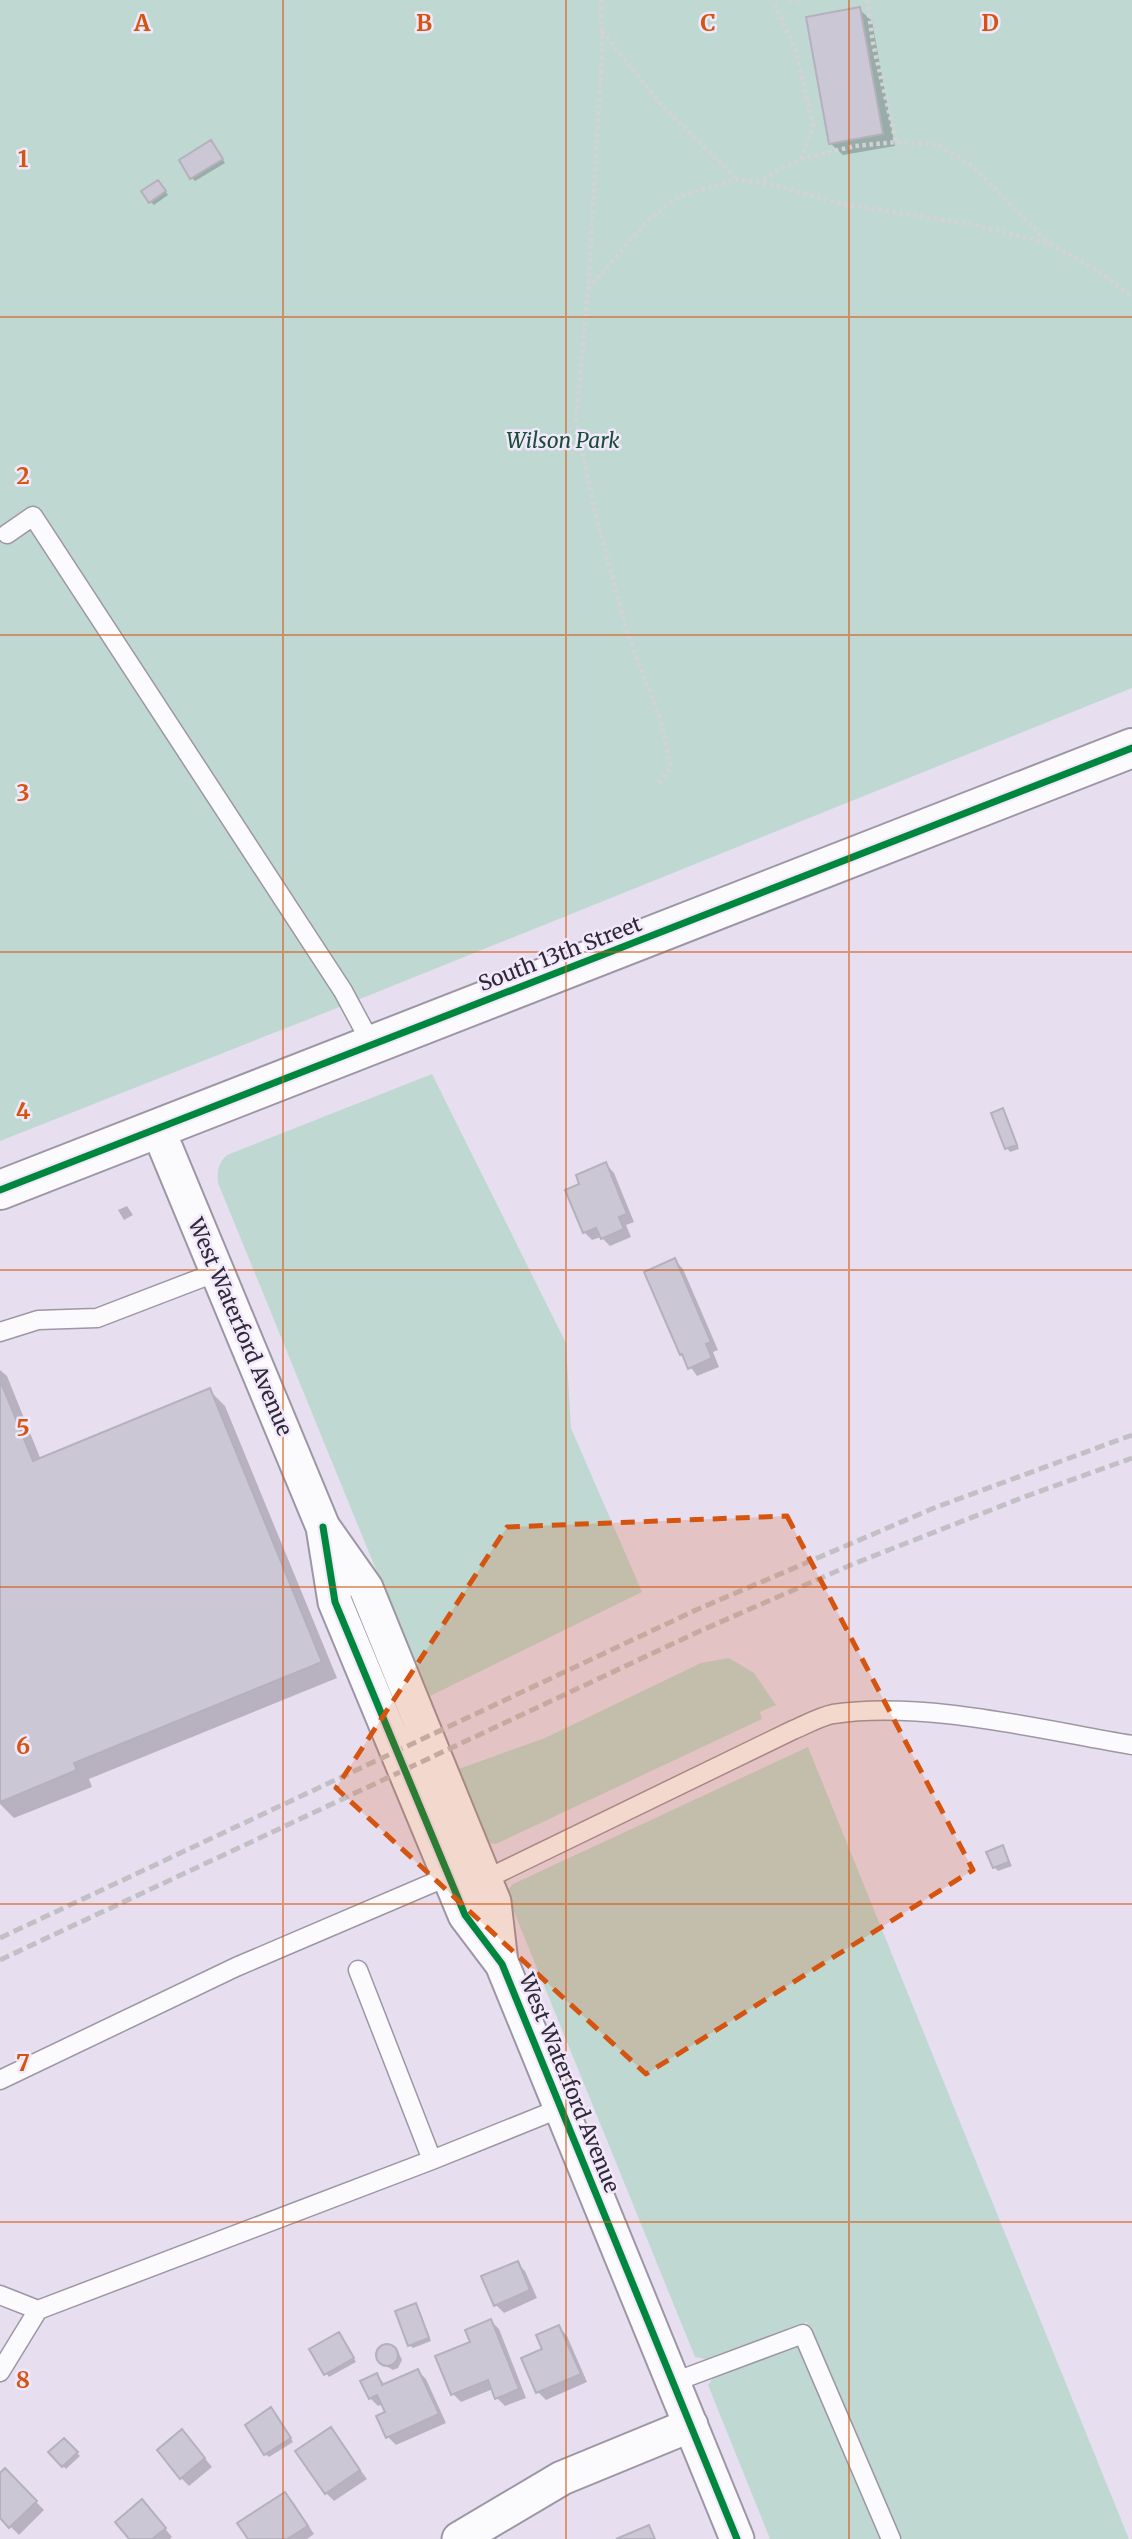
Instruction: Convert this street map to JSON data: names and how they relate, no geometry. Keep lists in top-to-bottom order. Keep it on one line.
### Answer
{"streets":{"street":["South 13th Street","West Waterford Avenue"]},"crossings":[["South 13th Street","West Waterford Avenue"]],"parks":["Wilson Park"],"grid":{"columns":["A","B","C","D"],"rows":["1","2","3","4","5","6","7","8"]}}
